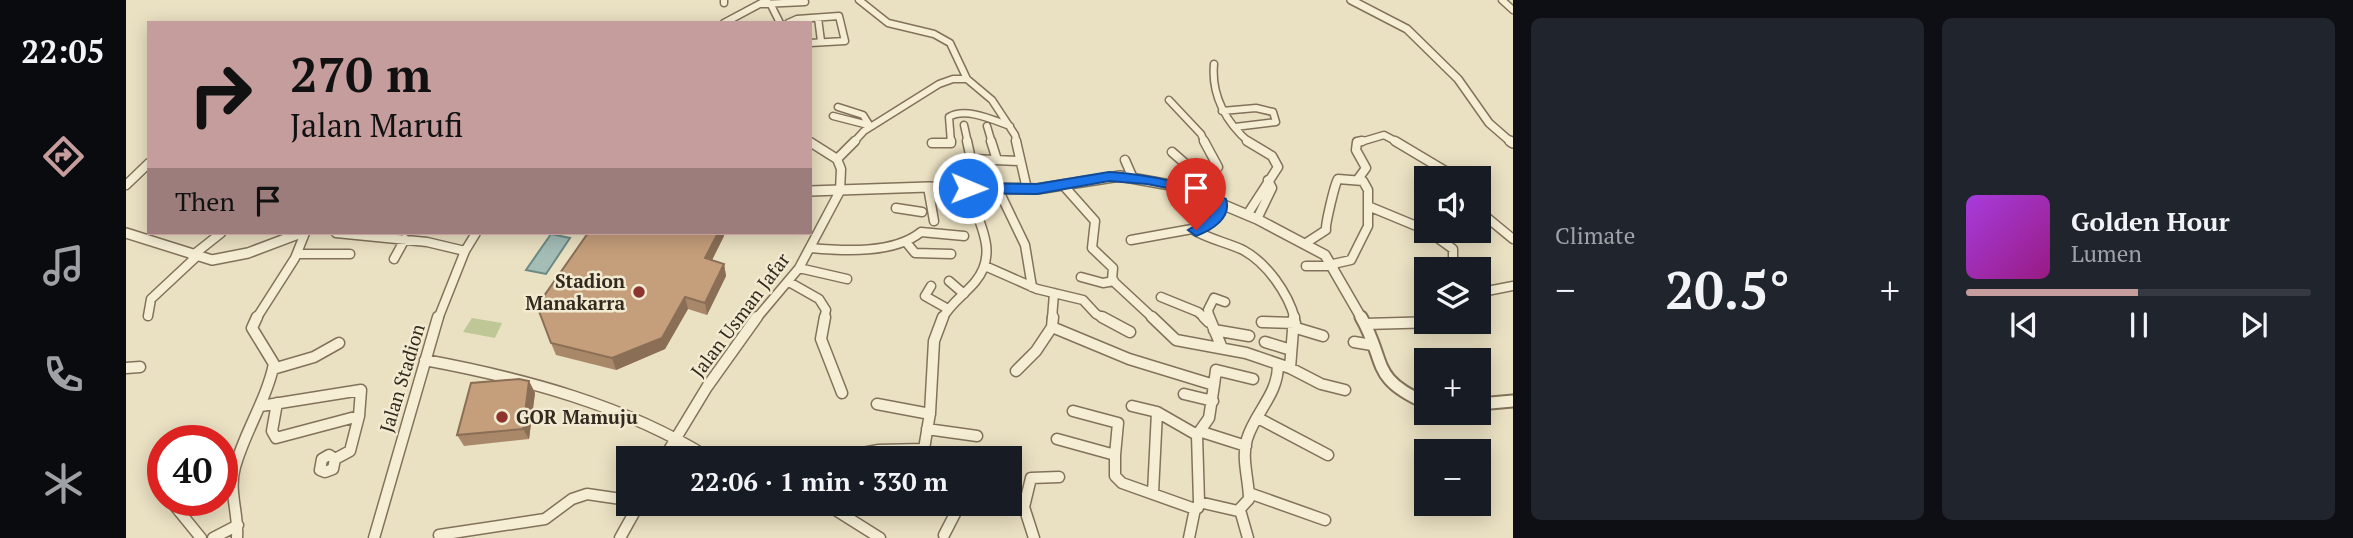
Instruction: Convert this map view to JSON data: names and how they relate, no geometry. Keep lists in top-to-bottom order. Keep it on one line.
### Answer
{"streets":{"street":["Jalan Usman Jafar","Jalan Stadion"]},"places":["Stadion Manakarra","GOR Mamuju"],"page":{"tabs":"22:05","tile":"Climate","turn":["270 m","Jalan Marufi"],"map_buttons":["+","−"],"then":"Then","song":["Golden Hour","Lumen"],"heat":["−","20.5°","+"],"limit":"40","trip":"22:06 · 1 min · 330 m"}}
